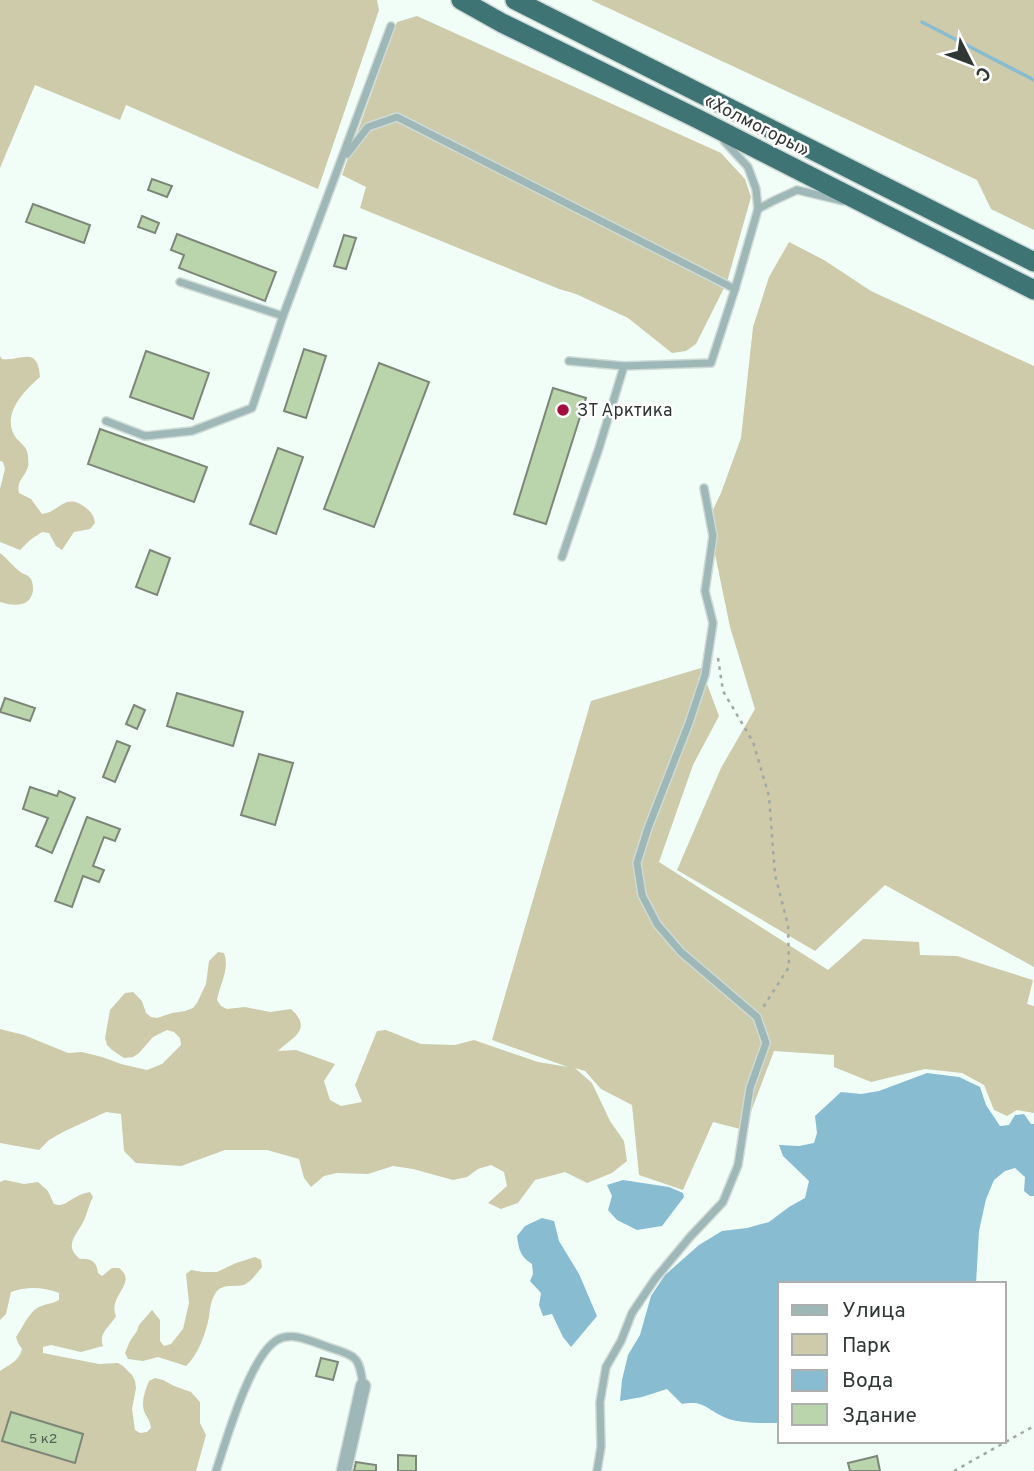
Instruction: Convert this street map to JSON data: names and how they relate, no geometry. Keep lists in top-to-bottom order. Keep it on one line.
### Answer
{"streets":{"highway":["«Холмогоры»"]},"places":["ЗТ Арктика"],"house_numbers":["5 к2"],"legend":["Улица","Парк","Вода","Здание"],"north":"bottom right"}
